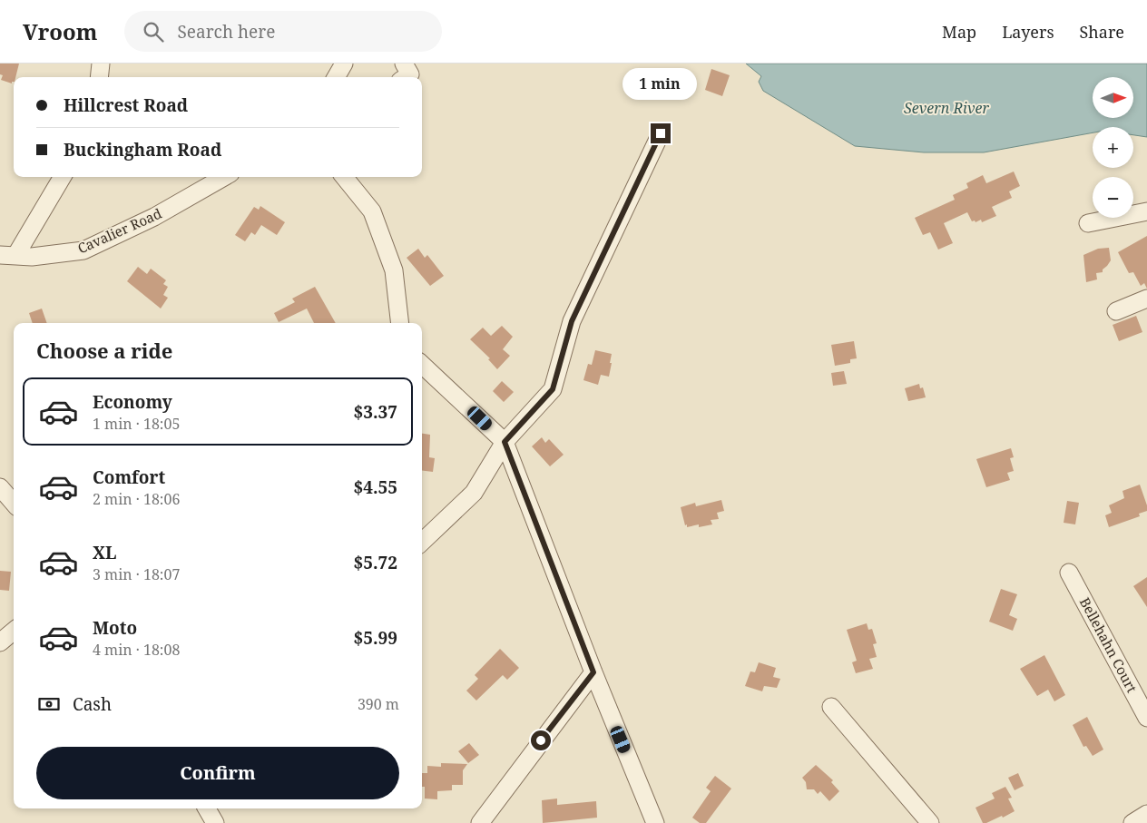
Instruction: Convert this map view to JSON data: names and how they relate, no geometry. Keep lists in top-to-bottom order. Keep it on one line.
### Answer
{"streets":{"street":["Cavalier Road","Bellehahn Court"]},"water":["Severn River"],"north":"right","page":{"header":"Vroom","search":"Search here","nav":["Map","Layers","Share"],"bubble":"1 min","map_buttons":["+","−"],"banner":["Hillcrest Road","Buckingham Road"],"heading":"Choose a ride","list":[{"name":"Economy","note":"1 min · 18:05","value":"$3.37"},{"name":"Comfort","note":"2 min · 18:06","value":"$4.55"},{"name":"XL","note":"3 min · 18:07","value":"$5.72"},{"name":"Moto","note":"4 min · 18:08","value":"$5.99"}],"pay":["Cash","390 m"],"buttons":"Confirm"}}
